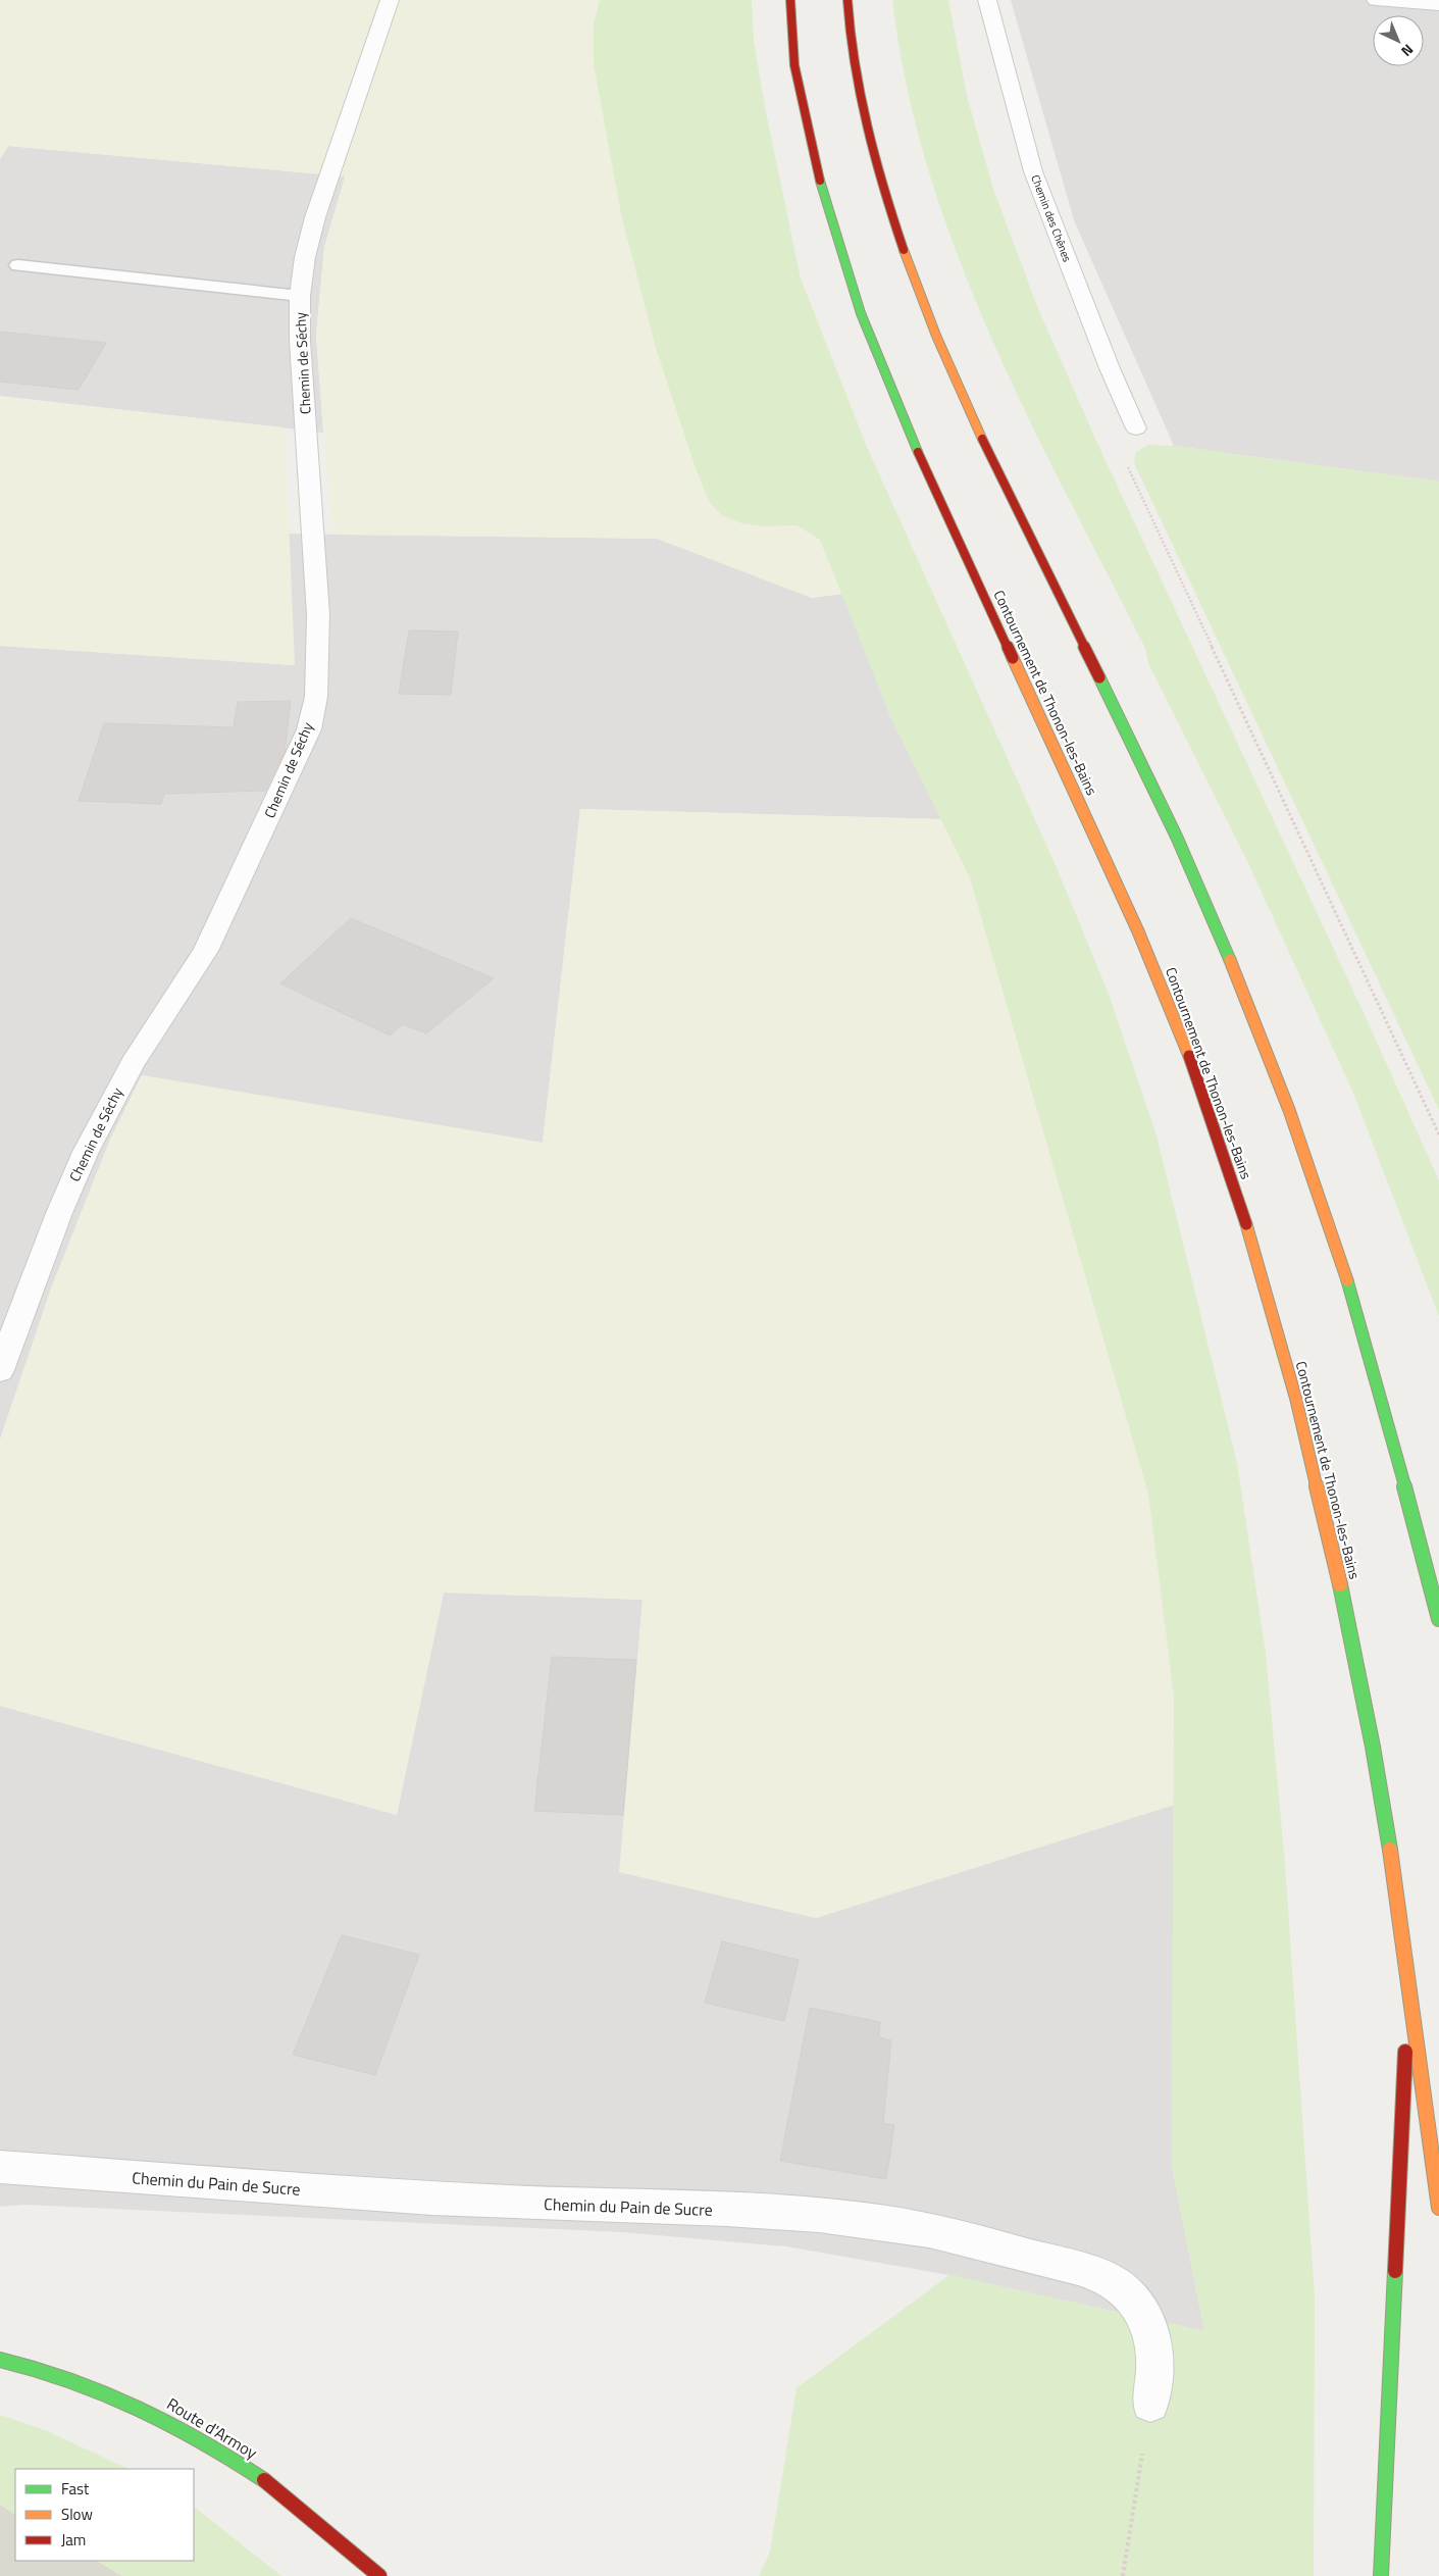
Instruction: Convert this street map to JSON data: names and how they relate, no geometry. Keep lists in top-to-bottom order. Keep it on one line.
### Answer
{"streets":{"main road":["Contournement de Thonon-les-Bains","Route d'Armoy"],"street":["Chemin des Chênes","Chemin de Séchy","Chemin du Pain de Sucre"]},"legend":["Fast","Slow","Jam"],"north":"bottom right"}
